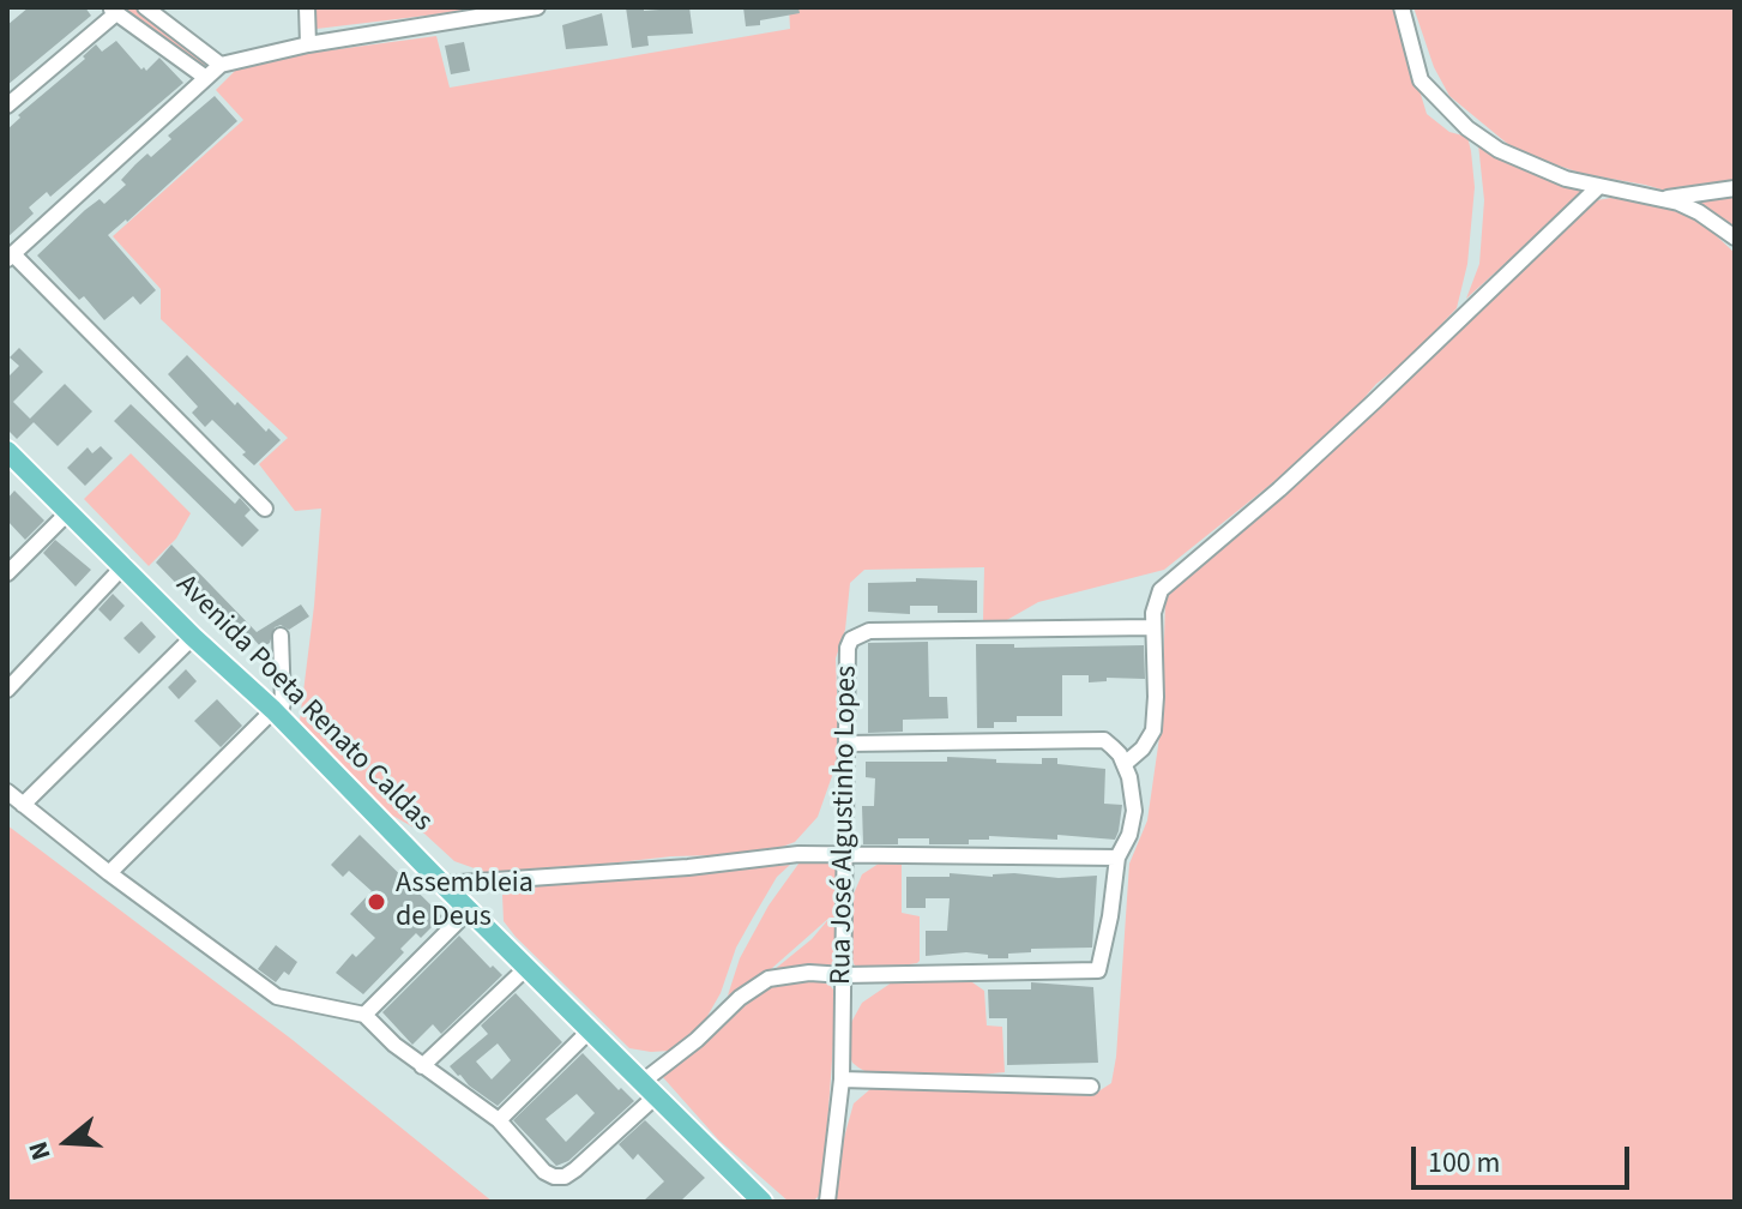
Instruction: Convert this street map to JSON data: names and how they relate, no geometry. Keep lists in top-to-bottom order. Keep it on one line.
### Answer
{"streets":{"main road":["Avenida Poeta Renato Caldas"],"street":["Rua José Algustinho Lopes"]},"places":["Assembleia de Deus"],"scale_bar":"100 m","north":"left"}
